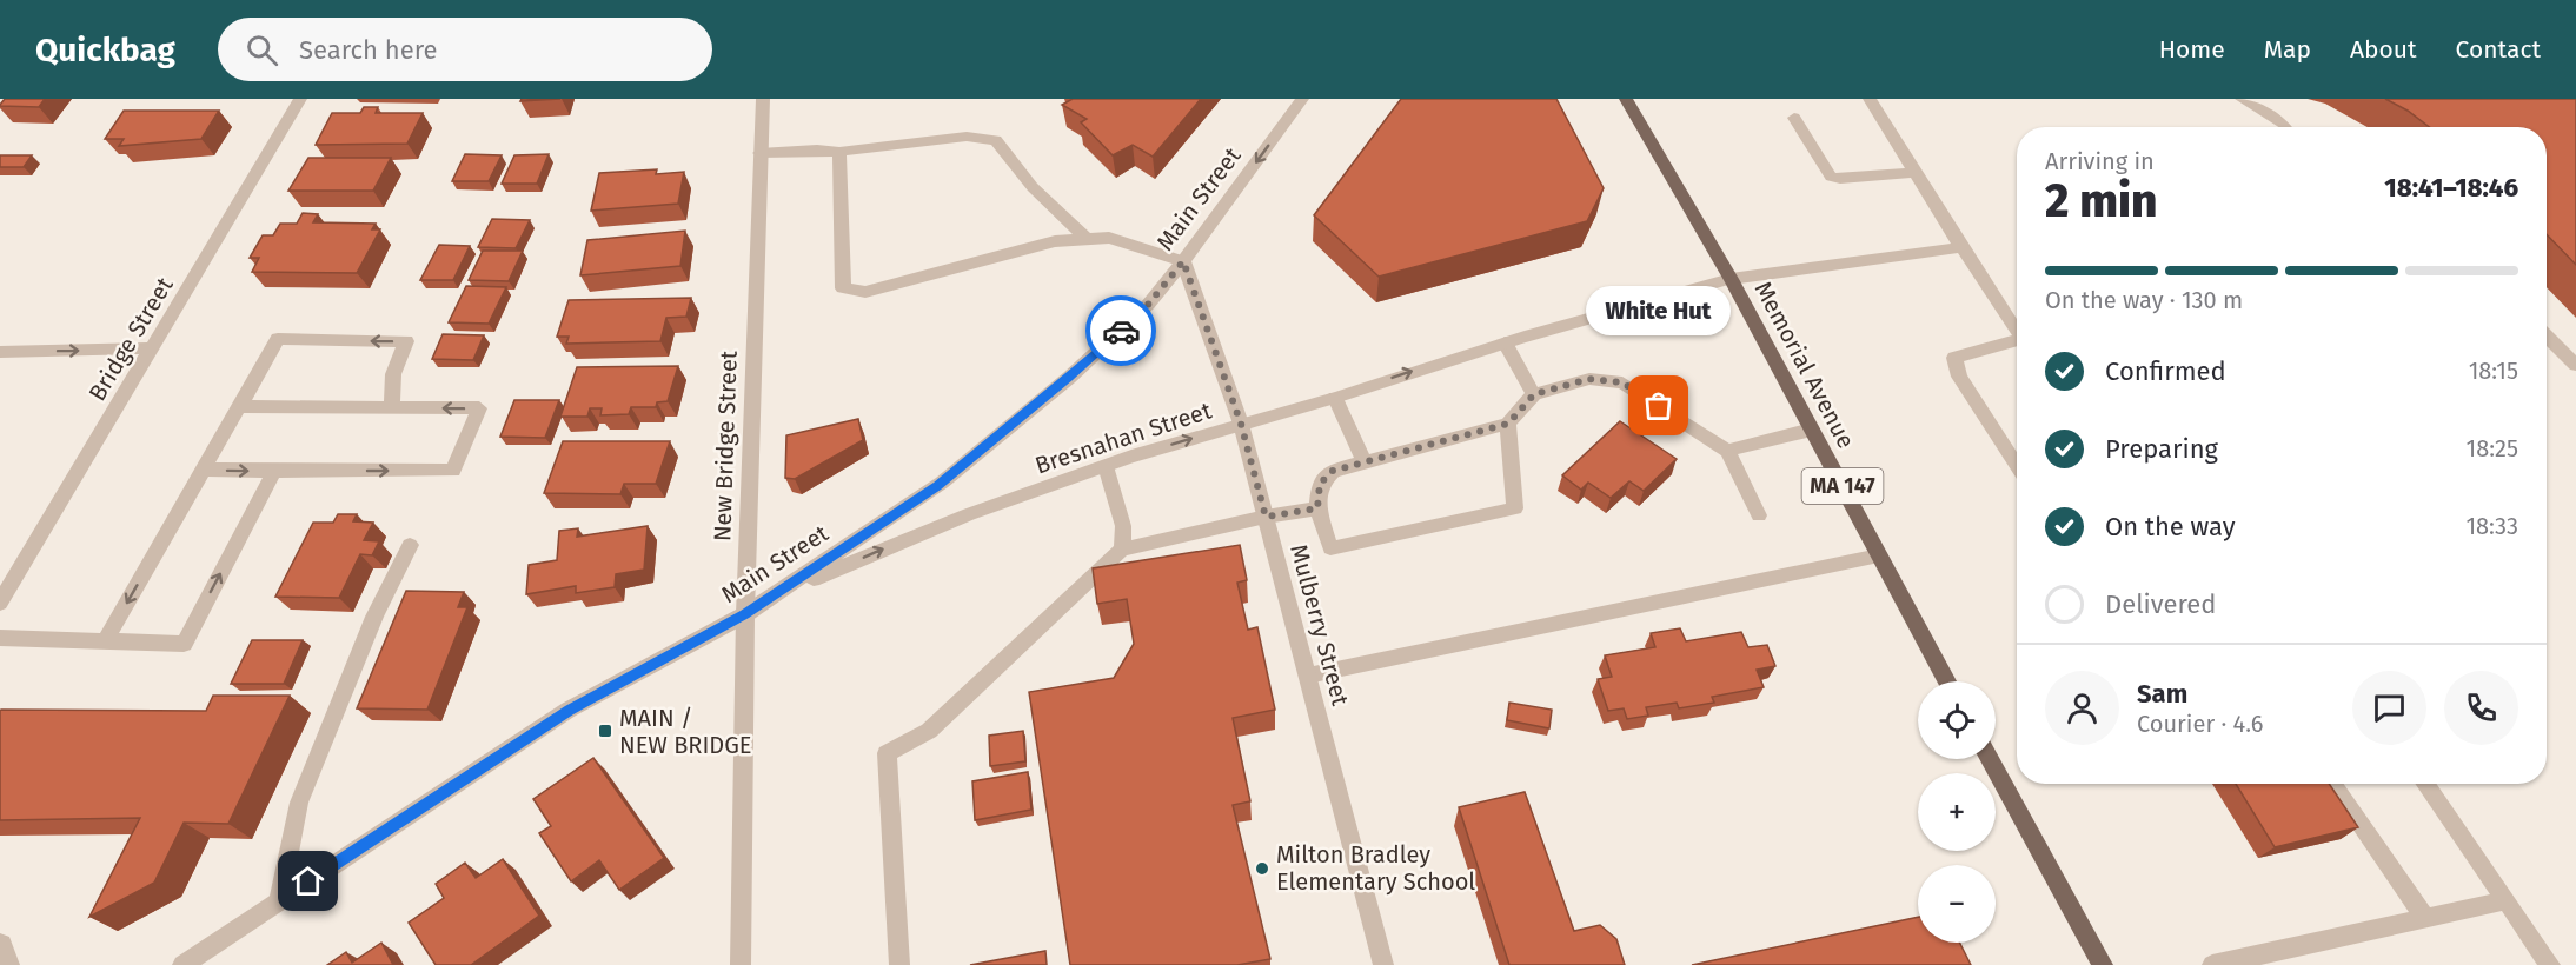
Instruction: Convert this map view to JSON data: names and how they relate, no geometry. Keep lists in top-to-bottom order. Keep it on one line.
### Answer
{"streets":{"main road":["Memorial Avenue","MA 147"],"street":["Main Street","Bridge Street","Bresnahan Street","New Bridge Street","Mulberry Street"]},"crossings":[["Main Street","Bresnahan Street"],["Main Street","New Bridge Street"],["Main Street","Mulberry Street"],["Memorial Avenue","Bresnahan Street"],["Bresnahan Street","New Bridge Street"],["Bresnahan Street","Mulberry Street"]],"places":{"other":["White Hut","Milton Bradley Elementary School"],"transit":["MAIN / NEW BRIDGE"]},"page":{"header":"Quickbag","search":"Search here","nav":["Home","Map","About","Contact"],"heading":["2 min","Arriving in","18:41–18:46"],"panel":["Sam","Courier · 4.6"],"bar":"On the way · 130 m","bubble":"White Hut","list":[["Confirmed","18:15"],["Preparing","18:25"],["On the way","18:33"],"Delivered"],"map_buttons":["+","−"]}}
